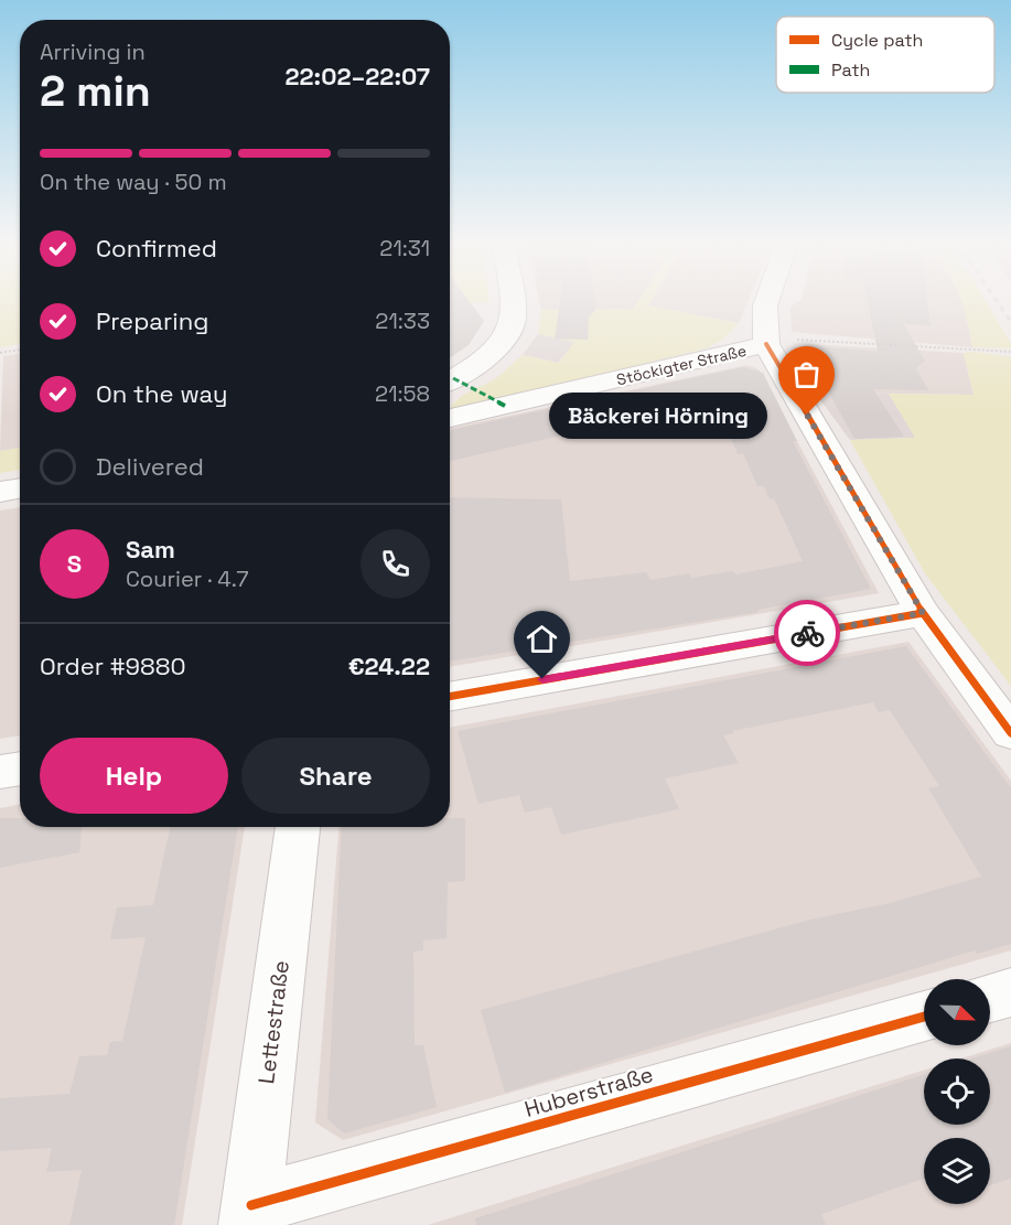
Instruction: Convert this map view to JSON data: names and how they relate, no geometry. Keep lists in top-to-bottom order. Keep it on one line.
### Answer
{"streets":{"street":["Stöckigter Straße","Lettestraße","Huberstraße"]},"crossings":[["Lettestraße","Huberstraße"]],"places":["Bäckerei Hörning"],"legend":["Cycle path","Path"],"north":"bottom right","page":{"heading":["2 min","Arriving in","22:02–22:07"],"panel":["Sam","Courier · 4.7","Order #9880","€24.22"],"bar":"On the way · 50 m","list":[["Confirmed","21:31"],["Preparing","21:33"],["On the way","21:58"],"Delivered"],"bubble":"Bäckerei Hörning","round":"S","buttons":["Help","Share"]}}
